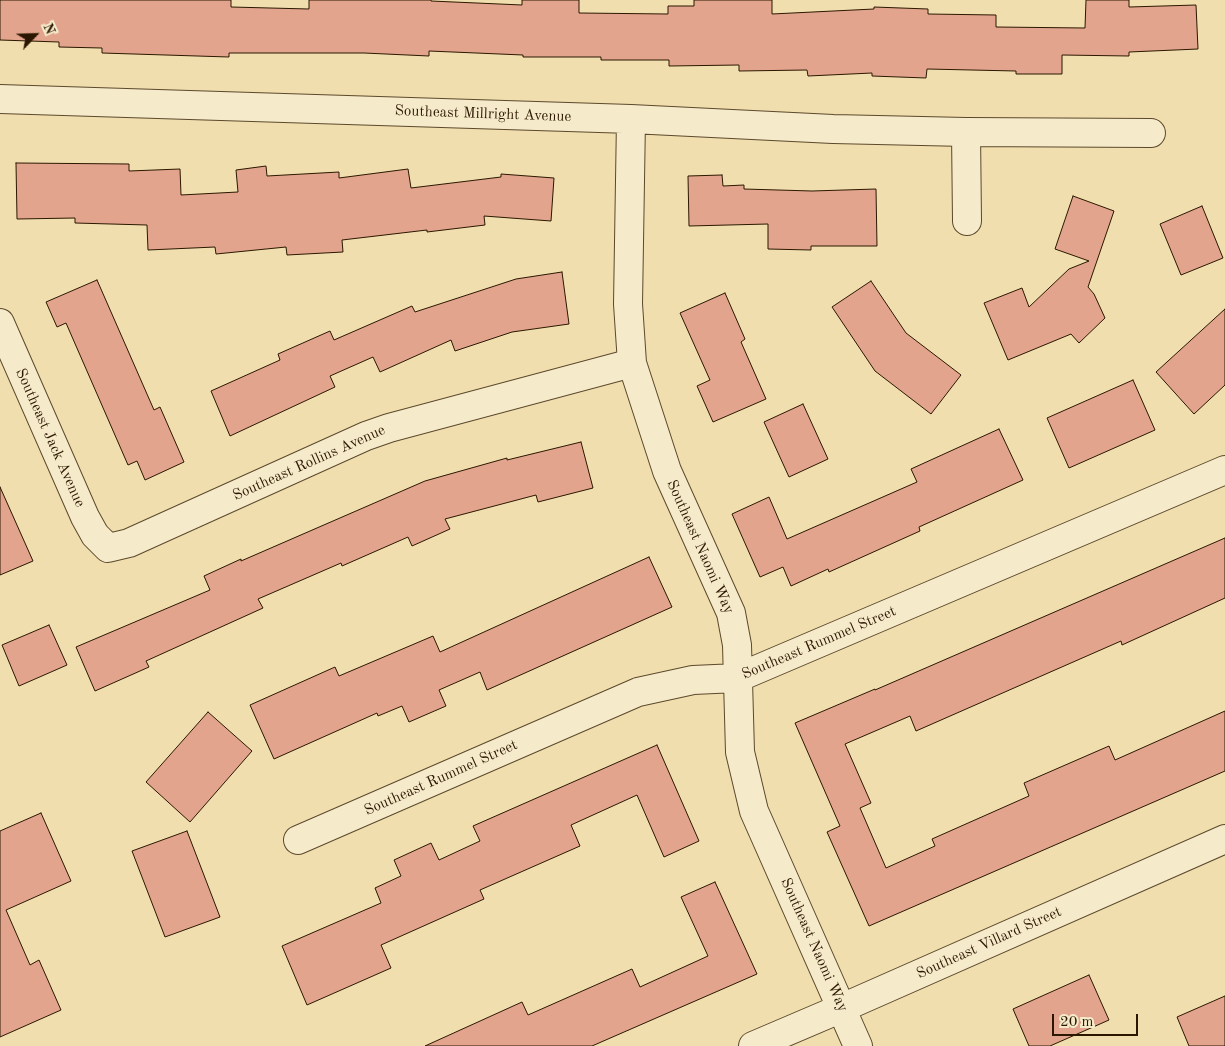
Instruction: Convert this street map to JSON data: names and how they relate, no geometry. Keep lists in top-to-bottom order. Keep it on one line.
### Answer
{"streets":{"street":["Southeast Millright Avenue","Southeast Jack Avenue","Southeast Rollins Avenue","Southeast Naomi Way","Southeast Rummel Street","Southeast Villard Street"]},"crossings":[["Southeast Millright Avenue","Southeast Naomi Way"],["Southeast Jack Avenue","Southeast Rollins Avenue"],["Southeast Rollins Avenue","Southeast Naomi Way"],["Southeast Naomi Way","Southeast Rummel Street"],["Southeast Naomi Way","Southeast Villard Street"]],"scale_bar":"20 m","north":"top right"}
